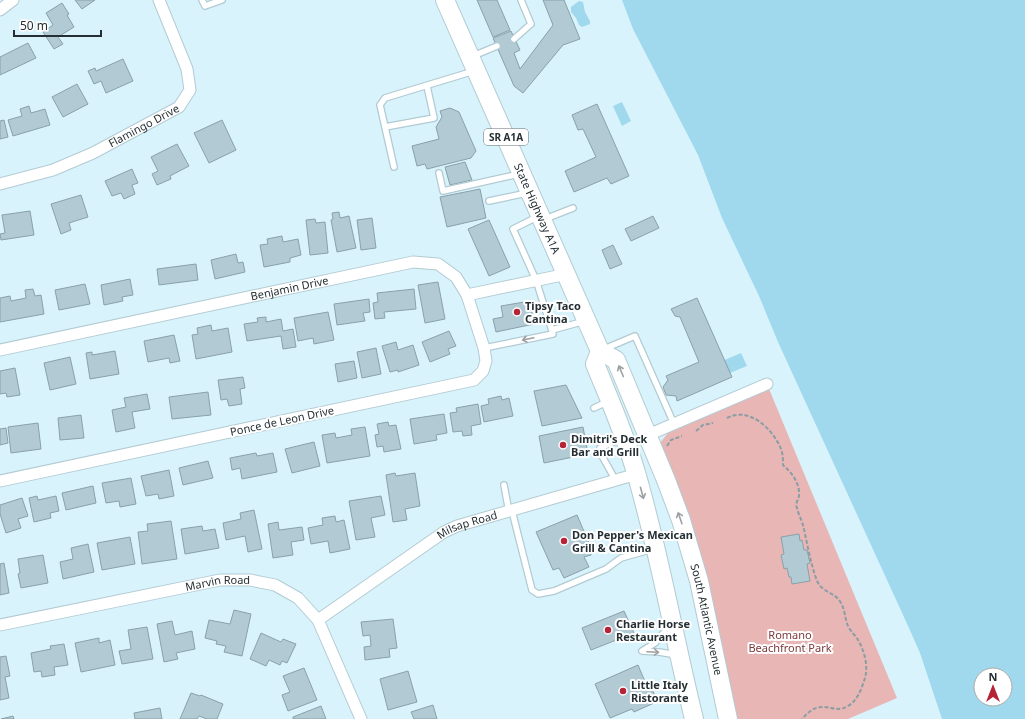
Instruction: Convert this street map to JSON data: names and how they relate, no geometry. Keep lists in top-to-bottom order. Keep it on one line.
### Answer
{"streets":{"main road":["SR A1A","State Highway A1A","South Atlantic Avenue"],"street":["Flamingo Drive","Benjamin Drive","Ponce de Leon Drive","Milsap Road","Marvin Road"]},"crossings":[["SR A1A","State Highway A1A"],["SR A1A","Milsap Road"],["SR A1A","South Atlantic Avenue"],["State Highway A1A","South Atlantic Avenue"],["Benjamin Drive","Ponce de Leon Drive"],["Milsap Road","Marvin Road"]],"parks":["Romano Beachfront Park"],"places":["Tipsy Taco Cantina","Dimitri's Deck Bar and Grill","Don Pepper's Mexican Grill & Cantina","Charlie Horse Restaurant","Little Italy Ristorante"],"scale_bar":"50 m","north":"top"}
